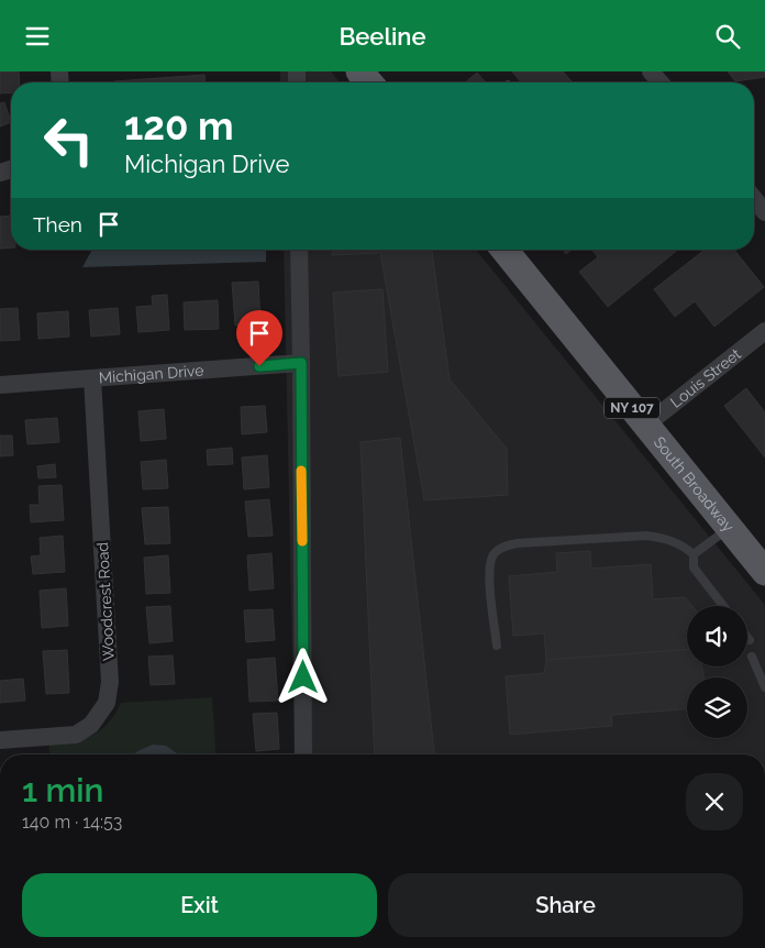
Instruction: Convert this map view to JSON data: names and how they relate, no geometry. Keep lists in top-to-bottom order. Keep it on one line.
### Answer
{"streets":{"main road":["NY 107","South Broadway"],"street":["Michigan Drive","Louis Street","Woodcrest Road"]},"crossings":[["Michigan Drive","Woodcrest Road"],["Louis Street","South Broadway"]],"page":{"header":"Beeline","turn":["120 m","Michigan Drive"],"then":"Then","heading":["1 min","140 m · 14:53"],"buttons":["Exit","Share"]}}
